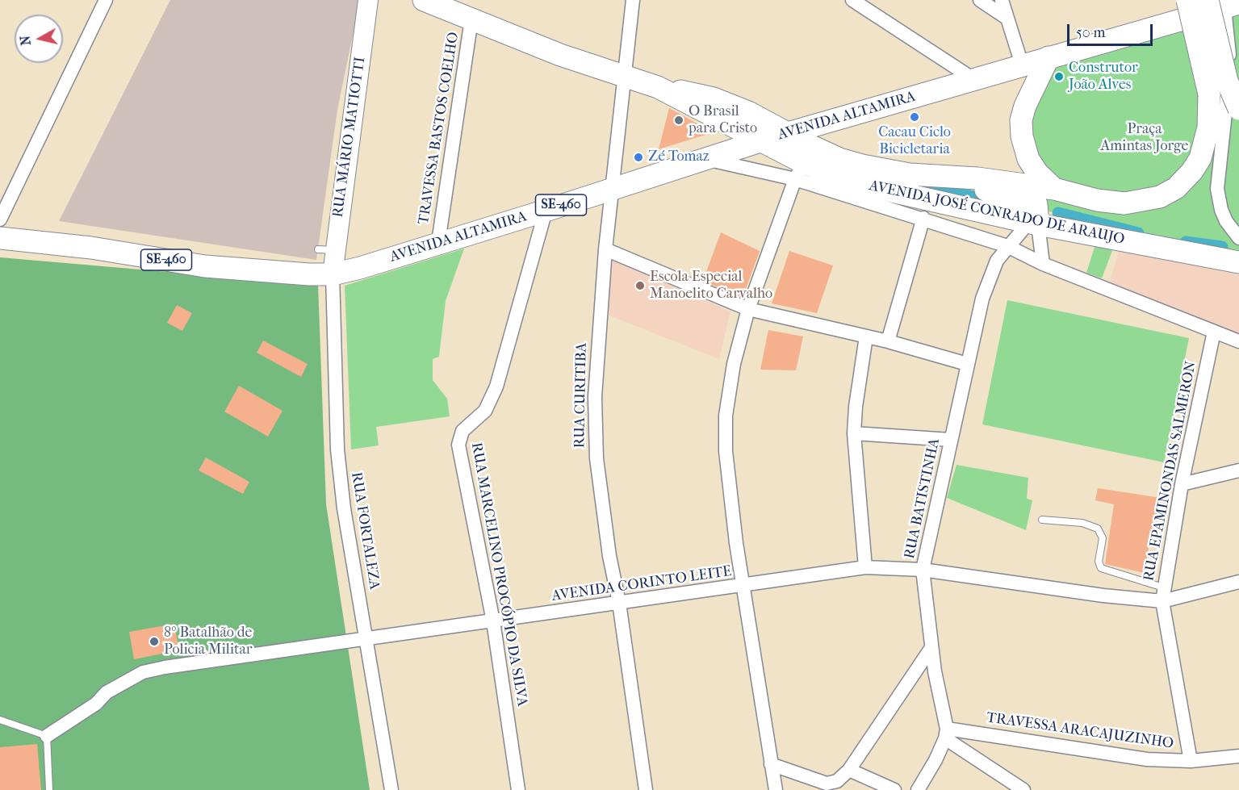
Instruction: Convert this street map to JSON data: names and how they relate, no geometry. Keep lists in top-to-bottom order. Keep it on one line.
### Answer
{"streets":{"main road":["AVENIDA ALTAMIRA","RUA MÁRIO MATIOTTI","SE-460","AVENIDA JOSÉ CONRADO DE ARAUJO"],"street":["TRAVESSA BASTOS COELHO","RUA CURITIBA","RUA EPAMINONDAS SALMERON","RUA BATISTINHA","RUA FORTALEZA","RUA MARCELINO PROCÓPIO DA SILVA","AVENIDA CORINTO LEITE","TRAVESSA ARACAJUZINHO"]},"crossings":[["AVENIDA ALTAMIRA","TRAVESSA BASTOS COELHO"],["AVENIDA ALTAMIRA","RUA MÁRIO MATIOTTI"],["AVENIDA ALTAMIRA","SE-460"],["AVENIDA ALTAMIRA","AVENIDA JOSÉ CONRADO DE ARAUJO"],["AVENIDA ALTAMIRA","RUA CURITIBA"],["AVENIDA ALTAMIRA","RUA FORTALEZA"],["AVENIDA ALTAMIRA","RUA MARCELINO PROCÓPIO DA SILVA"],["RUA MÁRIO MATIOTTI","SE-460"],["RUA MÁRIO MATIOTTI","RUA FORTALEZA"],["SE-460","RUA FORTALEZA"],["AVENIDA JOSÉ CONRADO DE ARAUJO","RUA BATISTINHA"],["RUA CURITIBA","AVENIDA CORINTO LEITE"],["RUA EPAMINONDAS SALMERON","AVENIDA CORINTO LEITE"],["RUA EPAMINONDAS SALMERON","TRAVESSA ARACAJUZINHO"],["RUA BATISTINHA","AVENIDA CORINTO LEITE"],["RUA BATISTINHA","TRAVESSA ARACAJUZINHO"],["RUA FORTALEZA","AVENIDA CORINTO LEITE"],["RUA MARCELINO PROCÓPIO DA SILVA","AVENIDA CORINTO LEITE"]],"parks":["Praça Amintas Jorge"],"places":["Construtor João Alves","Cacau Ciclo Bicicletaria","O Brasil para Cristo","Zé Tomaz","Escola Especial Manoelito Carvalho","8º Batalhão de Policia Militar"],"scale_bar":"50 m","north":"left"}
